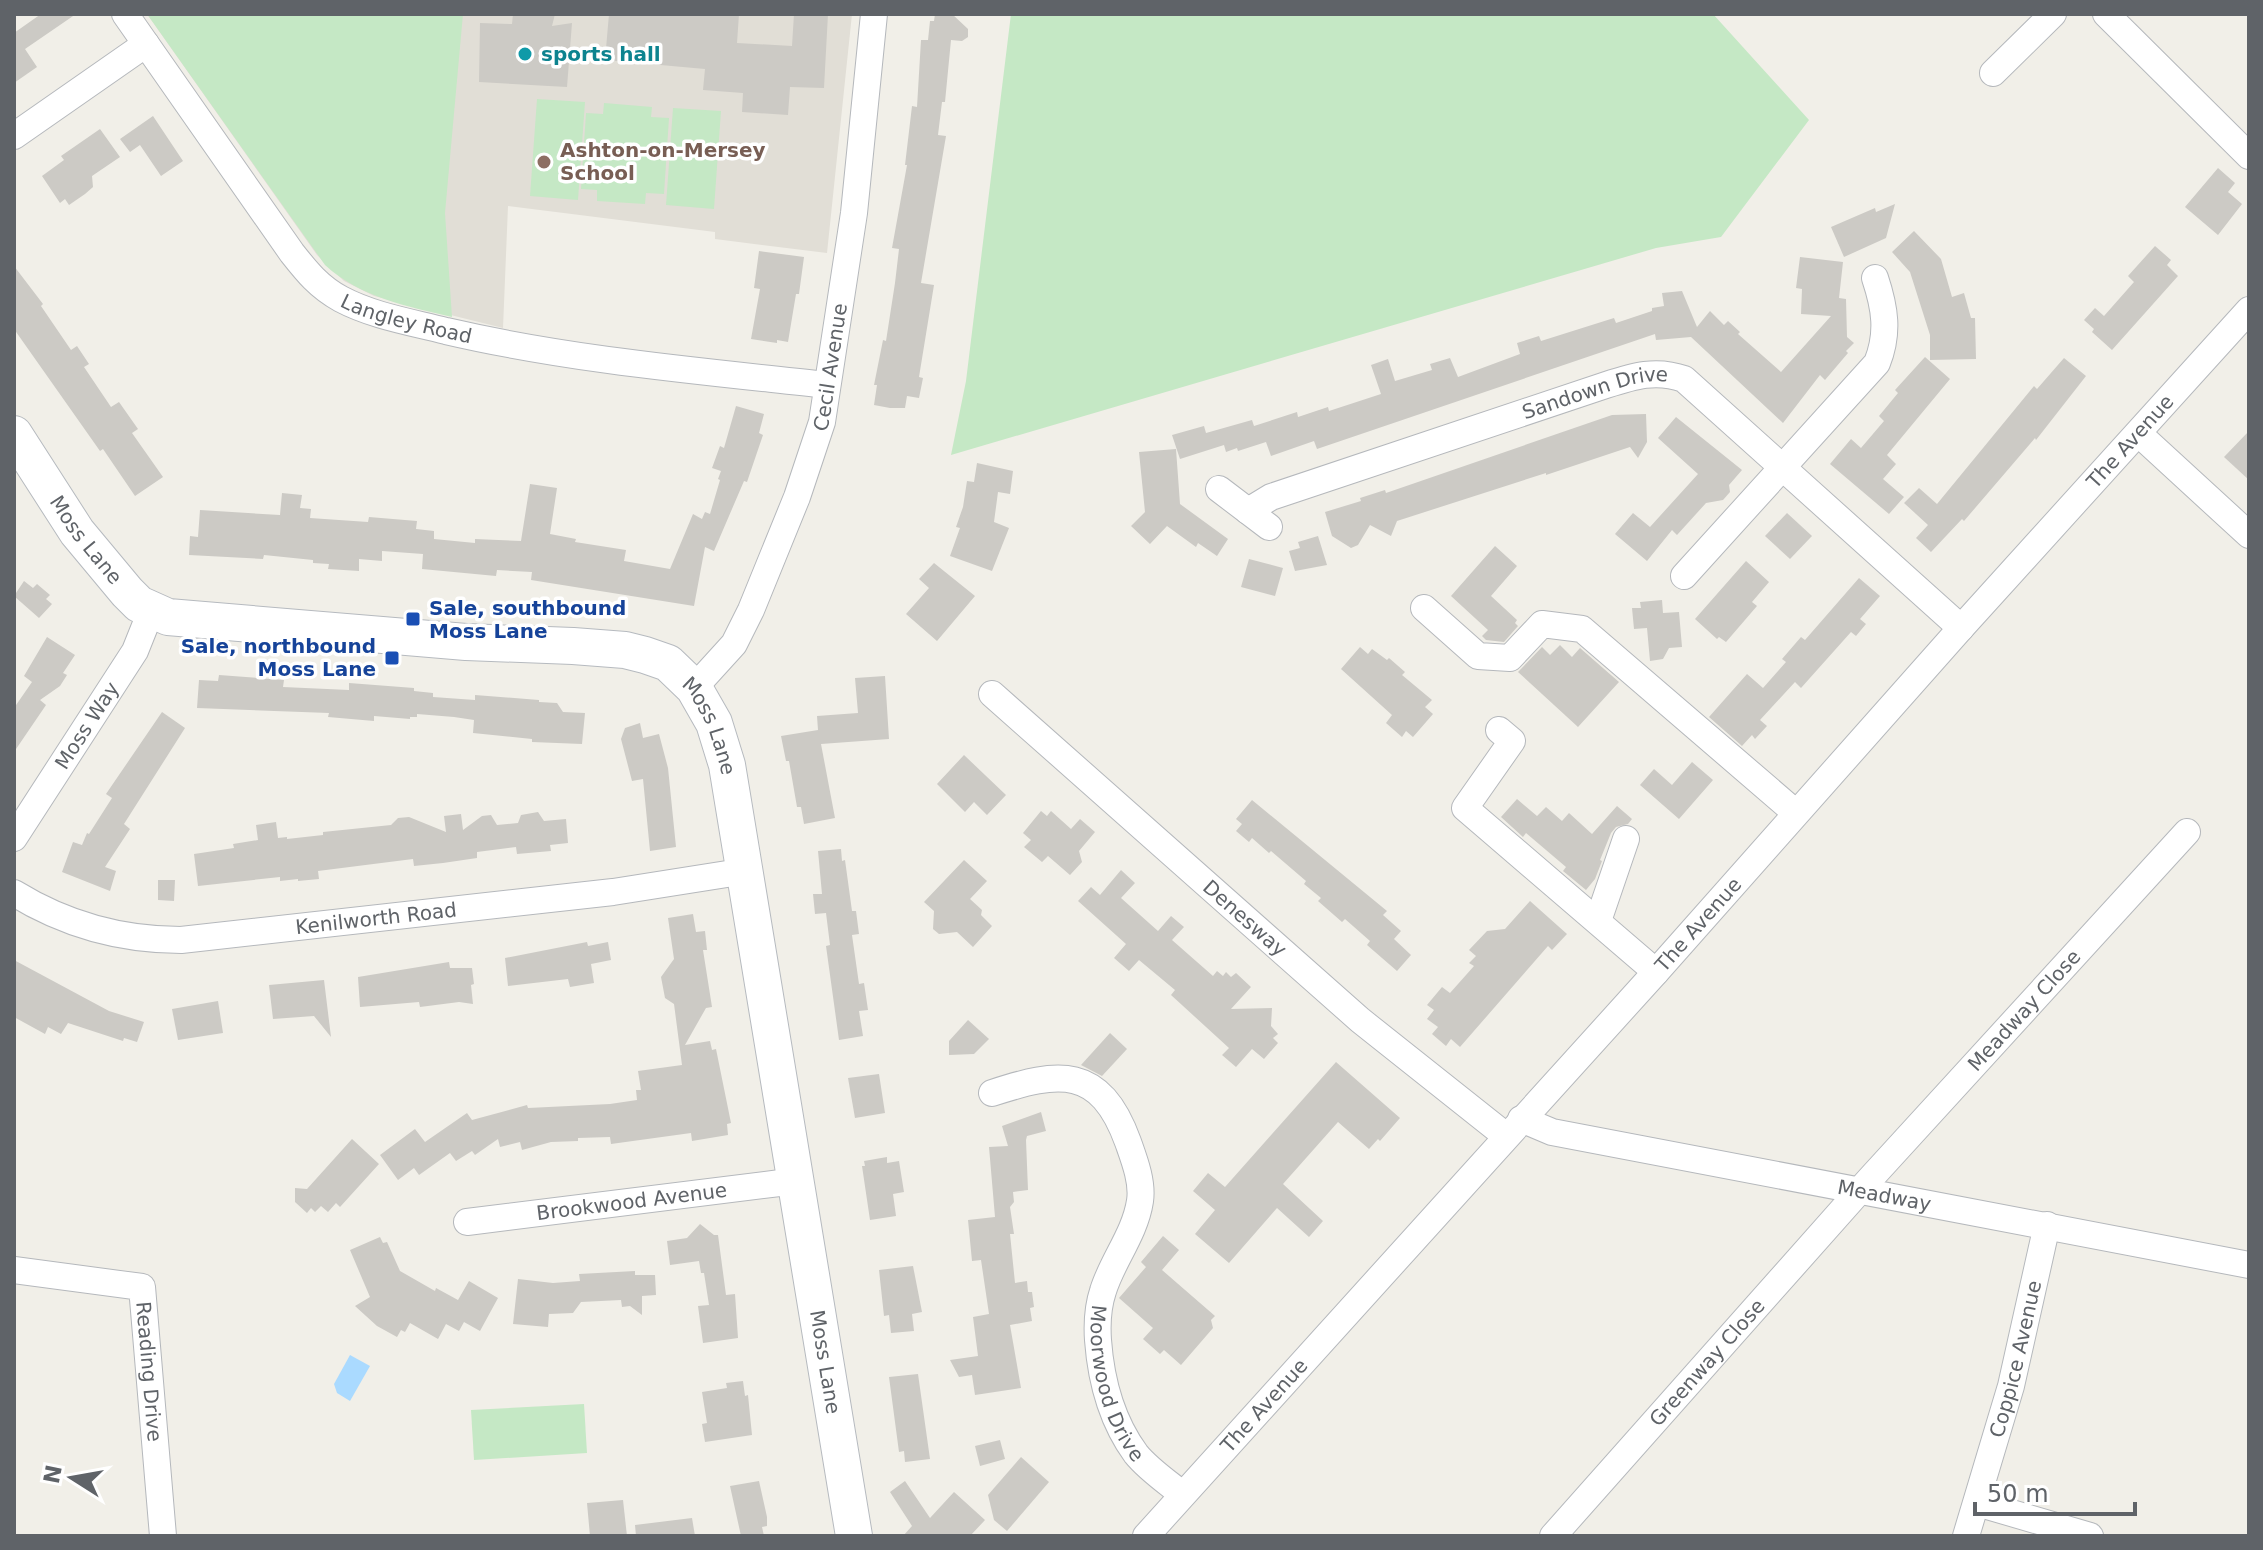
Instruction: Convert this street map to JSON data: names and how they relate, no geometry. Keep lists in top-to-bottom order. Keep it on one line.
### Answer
{"streets":{"street":["Langley Road","Cecil Avenue","Sandown Drive","The Avenue","Moss Lane","Moss Way","Kenilworth Road","Denesway","Meadway Close","Meadway","Brookwood Avenue","Coppice Avenue","Greenway Close","Reading Drive","Moorwood Drive"]},"crossings":[["Langley Road","Cecil Avenue"],["Cecil Avenue","Moss Lane"],["Sandown Drive","The Avenue"],["The Avenue","Denesway"],["The Avenue","Meadway"],["The Avenue","Moorwood Drive"],["Moss Lane","Moss Way"],["Moss Lane","Kenilworth Road"],["Moss Lane","Brookwood Avenue"],["Denesway","Meadway"],["Meadway Close","Meadway"],["Meadway Close","Greenway Close"],["Meadway","Coppice Avenue"],["Meadway","Greenway Close"]],"places":{"other":["sports hall","Ashton-on-Mersey School"],"transit":["Sale, southbound Moss Lane","Sale, northbound Moss Lane"]},"scale_bar":"50 m","north":"left"}
